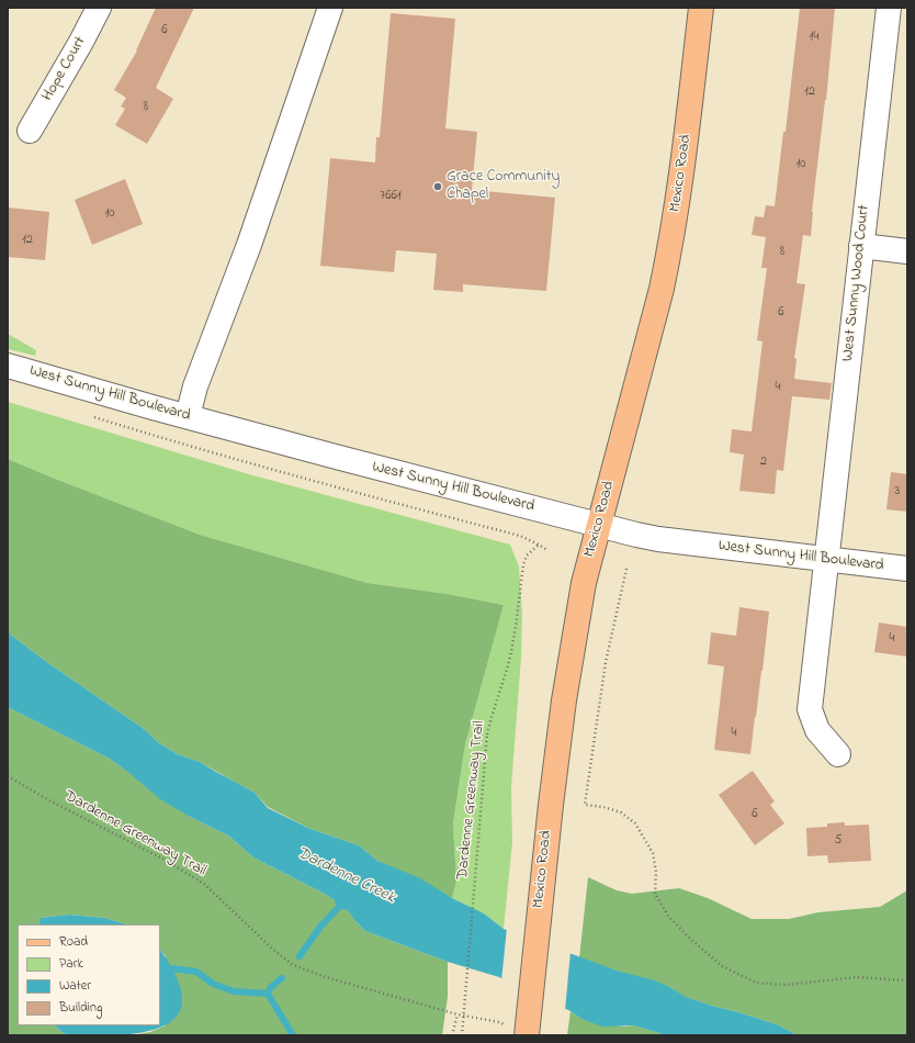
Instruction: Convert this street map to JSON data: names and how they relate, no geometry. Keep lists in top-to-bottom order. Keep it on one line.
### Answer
{"streets":{"main road":["Mexico Road"],"street":["Hope Court","West Sunny Wood Court","West Sunny Hill Boulevard"],"path":["Dardenne Greenway Trail"]},"crossings":[["Mexico Road","West Sunny Hill Boulevard"],["West Sunny Wood Court","West Sunny Hill Boulevard"]],"water":["Dardenne Creek"],"places":["Grace Community Chapel"],"house_numbers":["6","14","12","8","10","7661","10","12","8","6","4","2","3","4","4","6","5"],"legend":["Road","Park","Water","Building"]}
